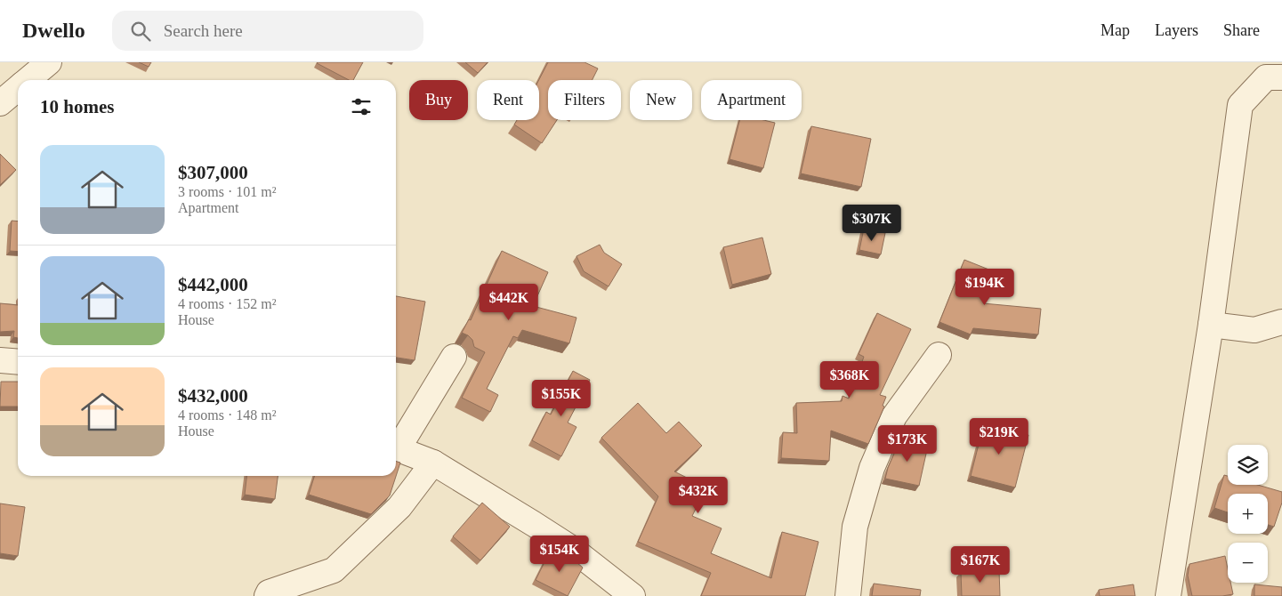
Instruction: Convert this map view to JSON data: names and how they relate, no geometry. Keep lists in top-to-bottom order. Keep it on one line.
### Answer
{"page":{"header":"Dwello","search":"Search here","nav":["Map","Layers","Share"],"chip":["Buy","Rent","Filters","New","Apartment"],"heading":"10 homes","list":[{"name":"$307,000","note":"3 rooms · 101 m² · Apartment"},{"name":"$442,000","note":"4 rooms · 152 m² · House"},{"name":"$432,000","note":"4 rooms · 148 m² · House"}],"price":["$307K","$194K","$442K","$368K","$155K","$219K","$173K","$432K","$154K","$167K"],"map_buttons":["+","−"]}}
